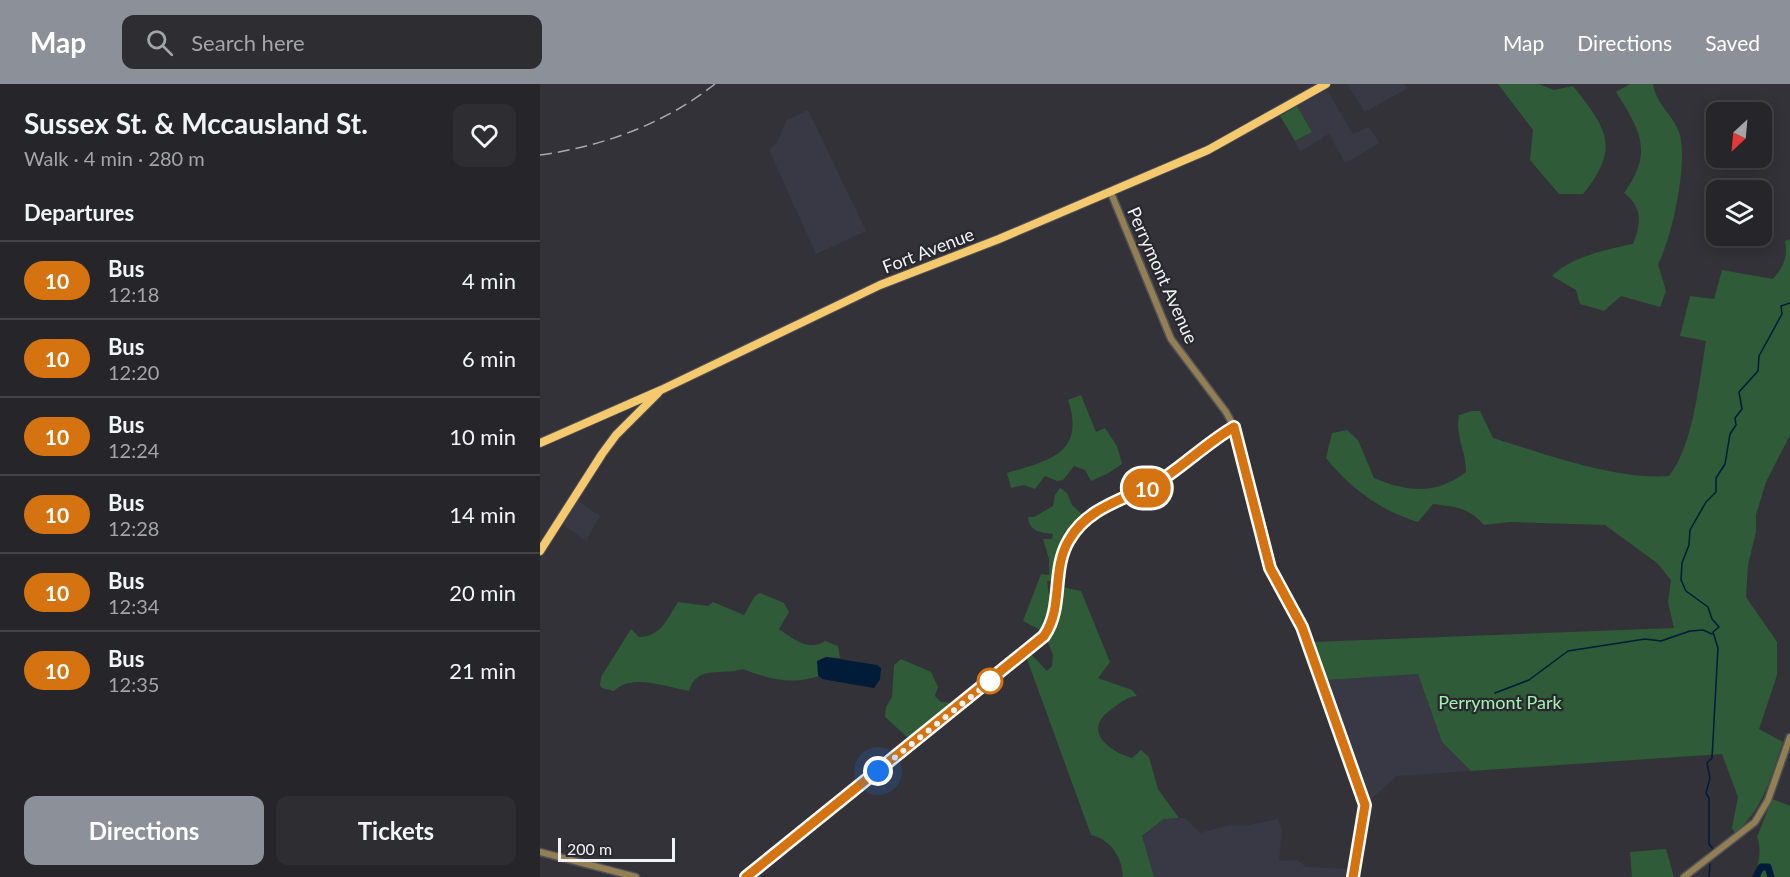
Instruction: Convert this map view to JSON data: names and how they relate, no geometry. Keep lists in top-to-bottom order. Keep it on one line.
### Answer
{"streets":{"main road":["Fort Avenue"],"street":["Perrymont Avenue"]},"crossings":[["Fort Avenue","Perrymont Avenue"]],"parks":["Perrymont Park"],"lines":["bus line 10"],"scale_bar":"200 m","north":"bottom left","page":{"header":"Map","search":"Search here","nav":["Map","Directions","Saved"],"heading":[["Sussex St. & Mccausland St.","Walk · 4 min · 280 m"],"Departures"],"on_map":"10","list":[{"mark":"10","name":"Bus","note":"12:18","value":"4 min"},{"mark":"10","name":"Bus","note":"12:20","value":"6 min"},{"mark":"10","name":"Bus","note":"12:24","value":"10 min"},{"mark":"10","name":"Bus","note":"12:28","value":"14 min"},{"mark":"10","name":"Bus","note":"12:34","value":"20 min"},{"mark":"10","name":"Bus","note":"12:35","value":"21 min"}],"buttons":["Directions","Tickets"],"scale":"200 m"}}
